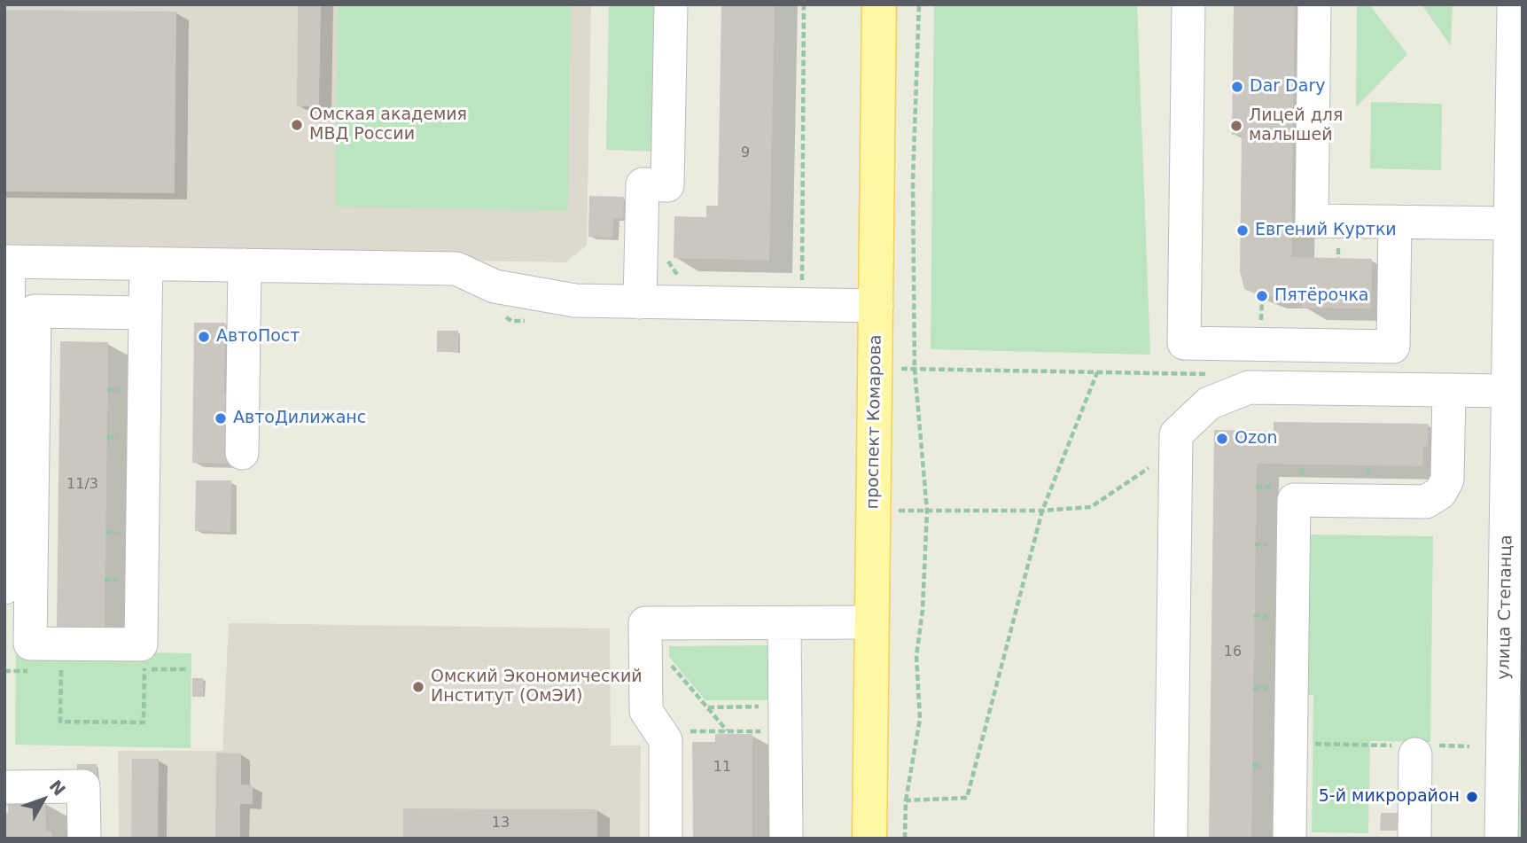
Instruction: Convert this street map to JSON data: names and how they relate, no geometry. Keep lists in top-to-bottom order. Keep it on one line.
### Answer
{"streets":{"main road":["проспект Комарова"],"street":["улица Степанца"]},"places":["Dar Dary","Омская академия МВД России","Лицей для малышей","Евгений Куртки","Пятёрочка","АвтоПост","АвтоДилижанс","Ozon","Омский Экономический Институт (ОмЭИ)","5-й микрорайон"],"house_numbers":["9","11/3","16","11","13"],"north":"top right"}
